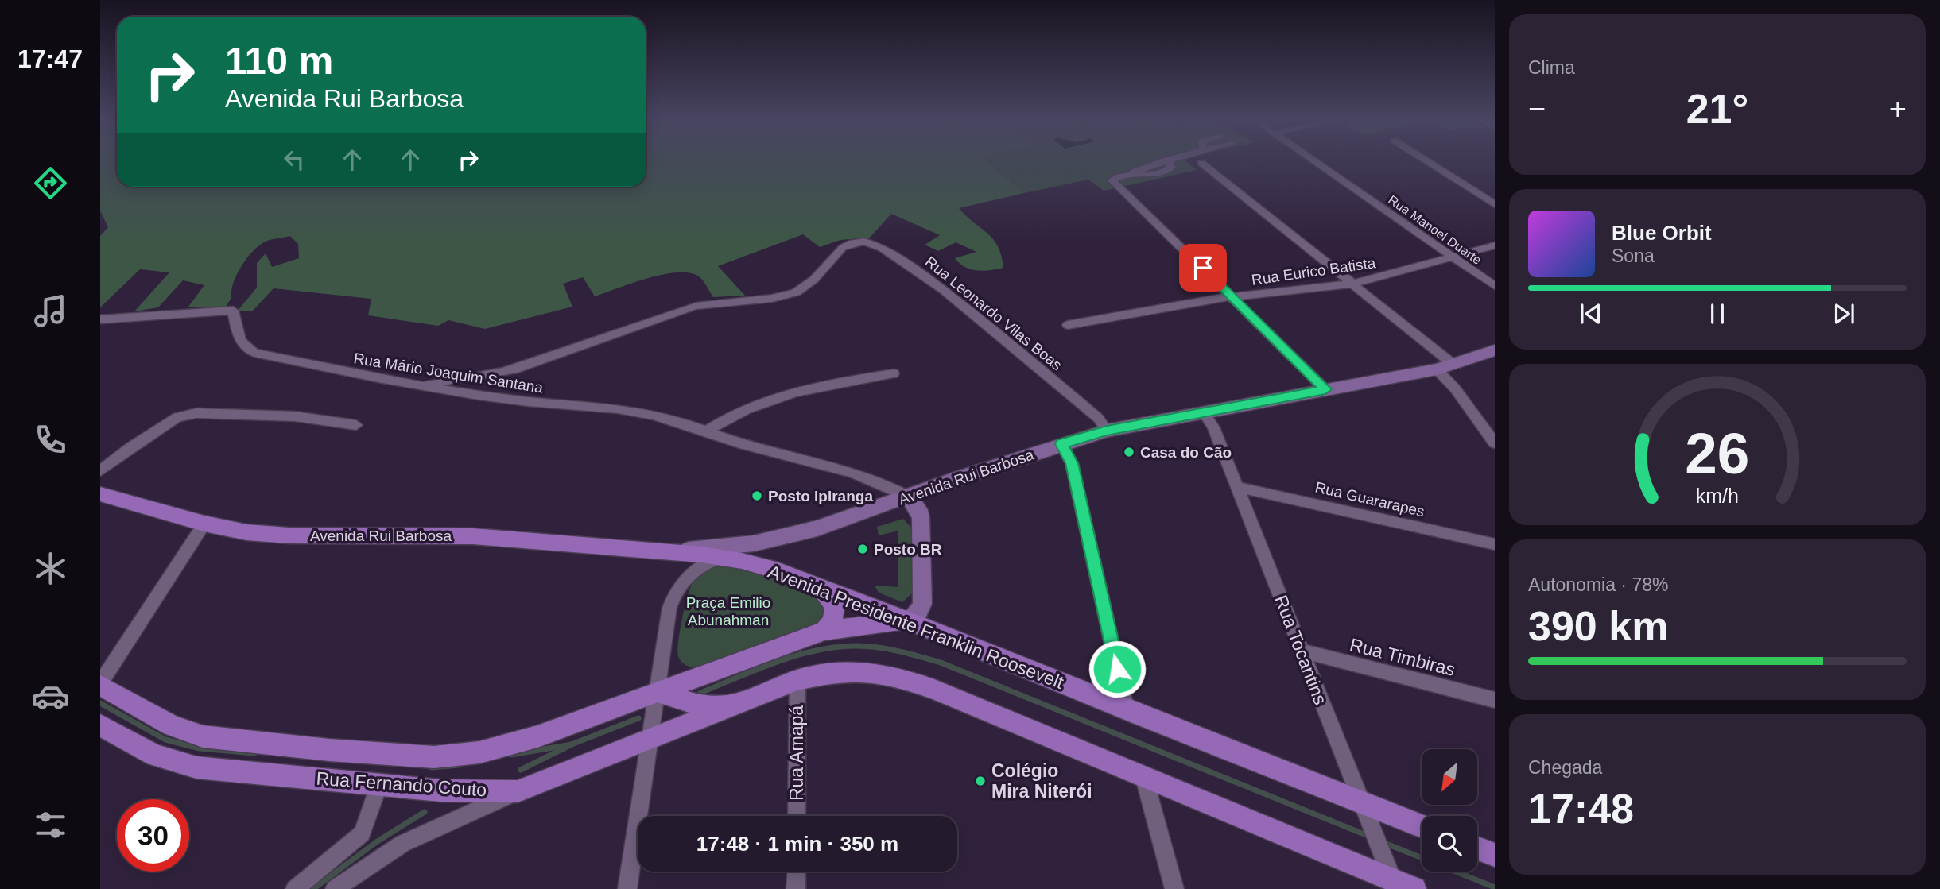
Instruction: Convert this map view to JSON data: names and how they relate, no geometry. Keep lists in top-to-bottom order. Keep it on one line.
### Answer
{"streets":{"main road":["Avenida Rui Barbosa","Avenida Presidente Franklin Roosevelt","Rua Fernando Couto"],"street":["Rua Manoel Duarte","Rua Eurico Batista","Rua Leonardo Vilas Boas","Rua Mário Joaquim Santana","Rua Guararapes","Rua Tocantins","Rua Timbiras","Rua Amapá"]},"crossings":[["Rua Manoel Duarte","Rua Eurico Batista"],["Rua Leonardo Vilas Boas","Rua Mário Joaquim Santana"],["Rua Leonardo Vilas Boas","Avenida Rui Barbosa"],["Rua Mário Joaquim Santana","Avenida Rui Barbosa"],["Avenida Rui Barbosa","Avenida Presidente Franklin Roosevelt"],["Avenida Rui Barbosa","Rua Tocantins"],["Rua Guararapes","Rua Tocantins"],["Avenida Presidente Franklin Roosevelt","Rua Tocantins"],["Rua Tocantins","Rua Timbiras"]],"parks":["Praça Emilio Abunahman"],"places":["Casa do Cão","Posto Ipiranga","Posto BR","Colégio Mira Niterói"],"north":"bottom left","page":{"tabs":"17:47","tile":["Clima",["Autonomia · 78%","390 km"],["Chegada","17:48"]],"turn":["110 m","Avenida Rui Barbosa"],"heat":["−","21°","+"],"song":["Blue Orbit","Sona"],"limit":"30","trip":"17:48 · 1 min · 350 m","gauge":["26","km/h"]}}
